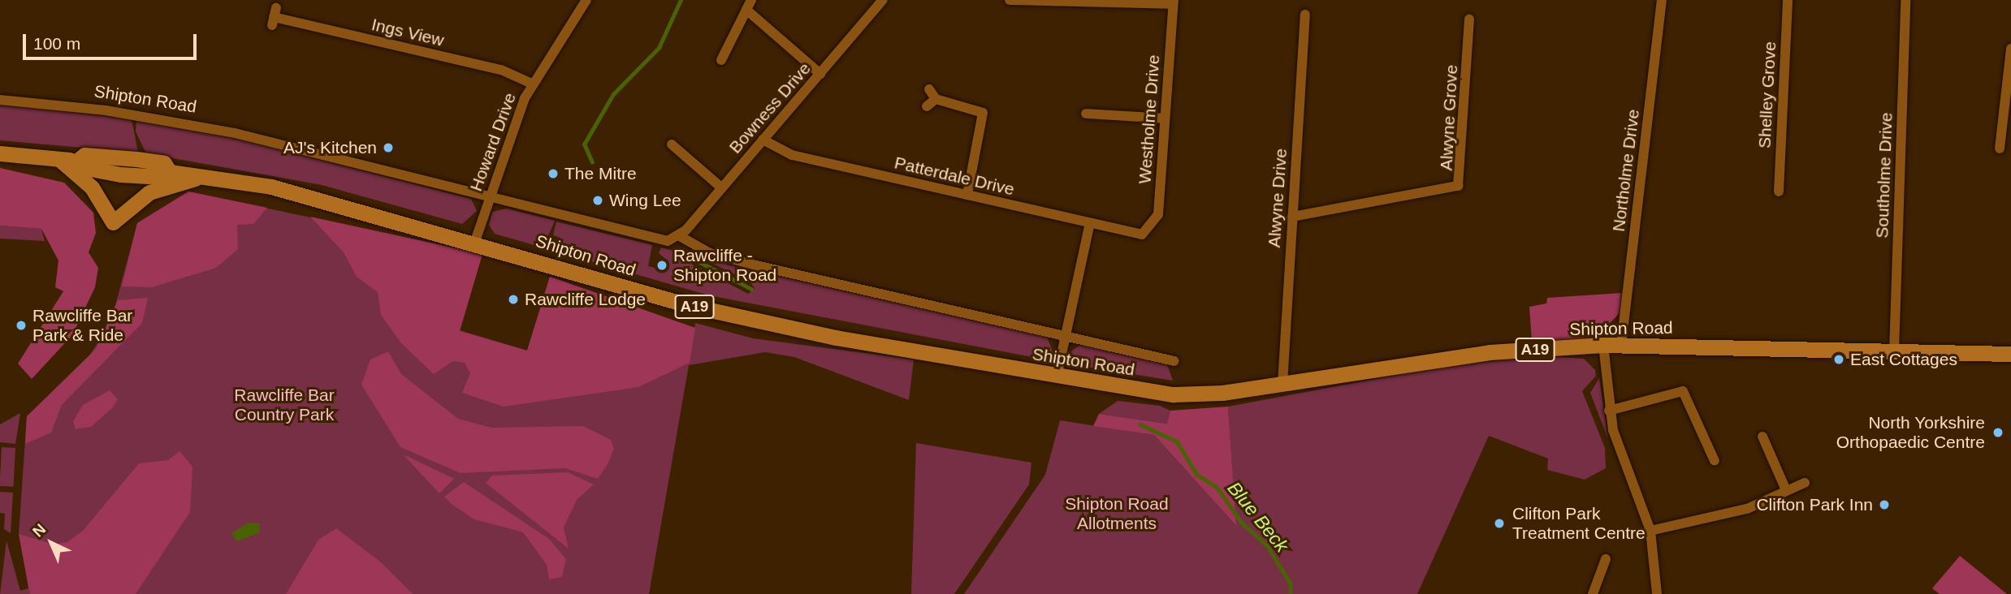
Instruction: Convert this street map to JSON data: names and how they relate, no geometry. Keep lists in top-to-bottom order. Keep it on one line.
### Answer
{"streets":{"main road":["Shipton Road","A19"],"street":["Ings View","Shelley Grove","Bowness Drive","Alwyne Grove","Westholme Drive","Howard Drive","Northolme Drive","Southolme Drive","Patterdale Drive","Alwyne Drive"]},"crossings":[["Ings View","Howard Drive"],["Shipton Road","Bowness Drive"],["Shipton Road","Howard Drive"],["Shipton Road","Northolme Drive"],["Shipton Road","Southolme Drive"],["Shipton Road","Alwyne Drive"],["Bowness Drive","Patterdale Drive"],["Alwyne Grove","Alwyne Drive"],["Westholme Drive","Patterdale Drive"]],"water":["Blue Beck"],"parks":["Rawcliffe Bar Country Park","Shipton Road Allotments"],"places":["AJ's Kitchen","The Mitre","Wing Lee","Rawcliffe - Shipton Road","Rawcliffe Lodge","Rawcliffe Bar Park & Ride","East Cottages","North Yorkshire Orthopaedic Centre","Clifton Park Inn","Clifton Park Treatment Centre"],"scale_bar":"100 m","north":"top left"}
